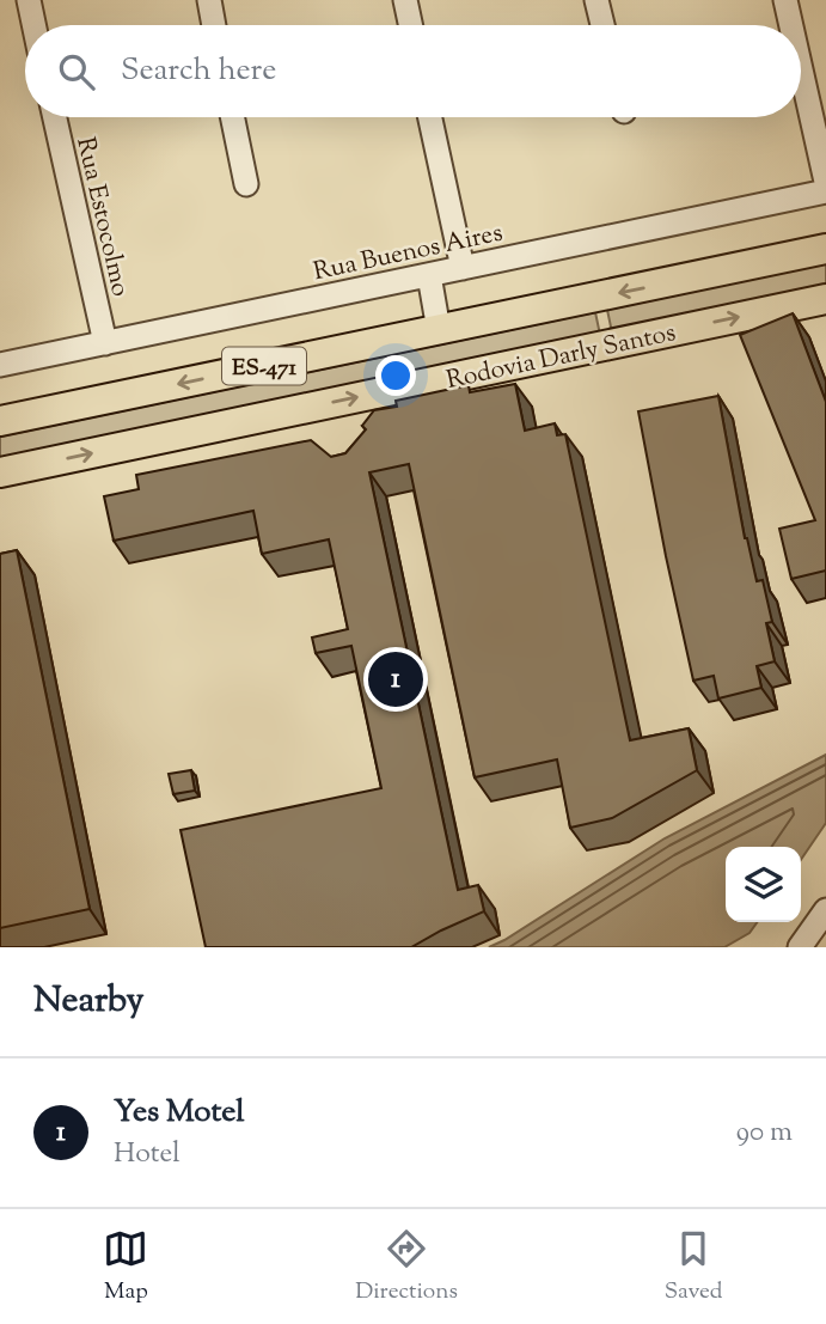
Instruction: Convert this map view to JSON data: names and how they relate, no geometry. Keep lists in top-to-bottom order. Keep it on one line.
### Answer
{"streets":{"main road":["Rodovia Darly Santos","ES-471"],"street":["Rua Estocolmo","Rua Buenos Aires"]},"crossings":[["Rua Estocolmo","Rua Buenos Aires"]],"page":{"search":"Search here","pins":"1","heading":"Nearby","list":[{"mark":"1","name":"Yes Motel","note":"Hotel","value":"90 m"}],"nav":["Map","Directions","Saved"]}}
